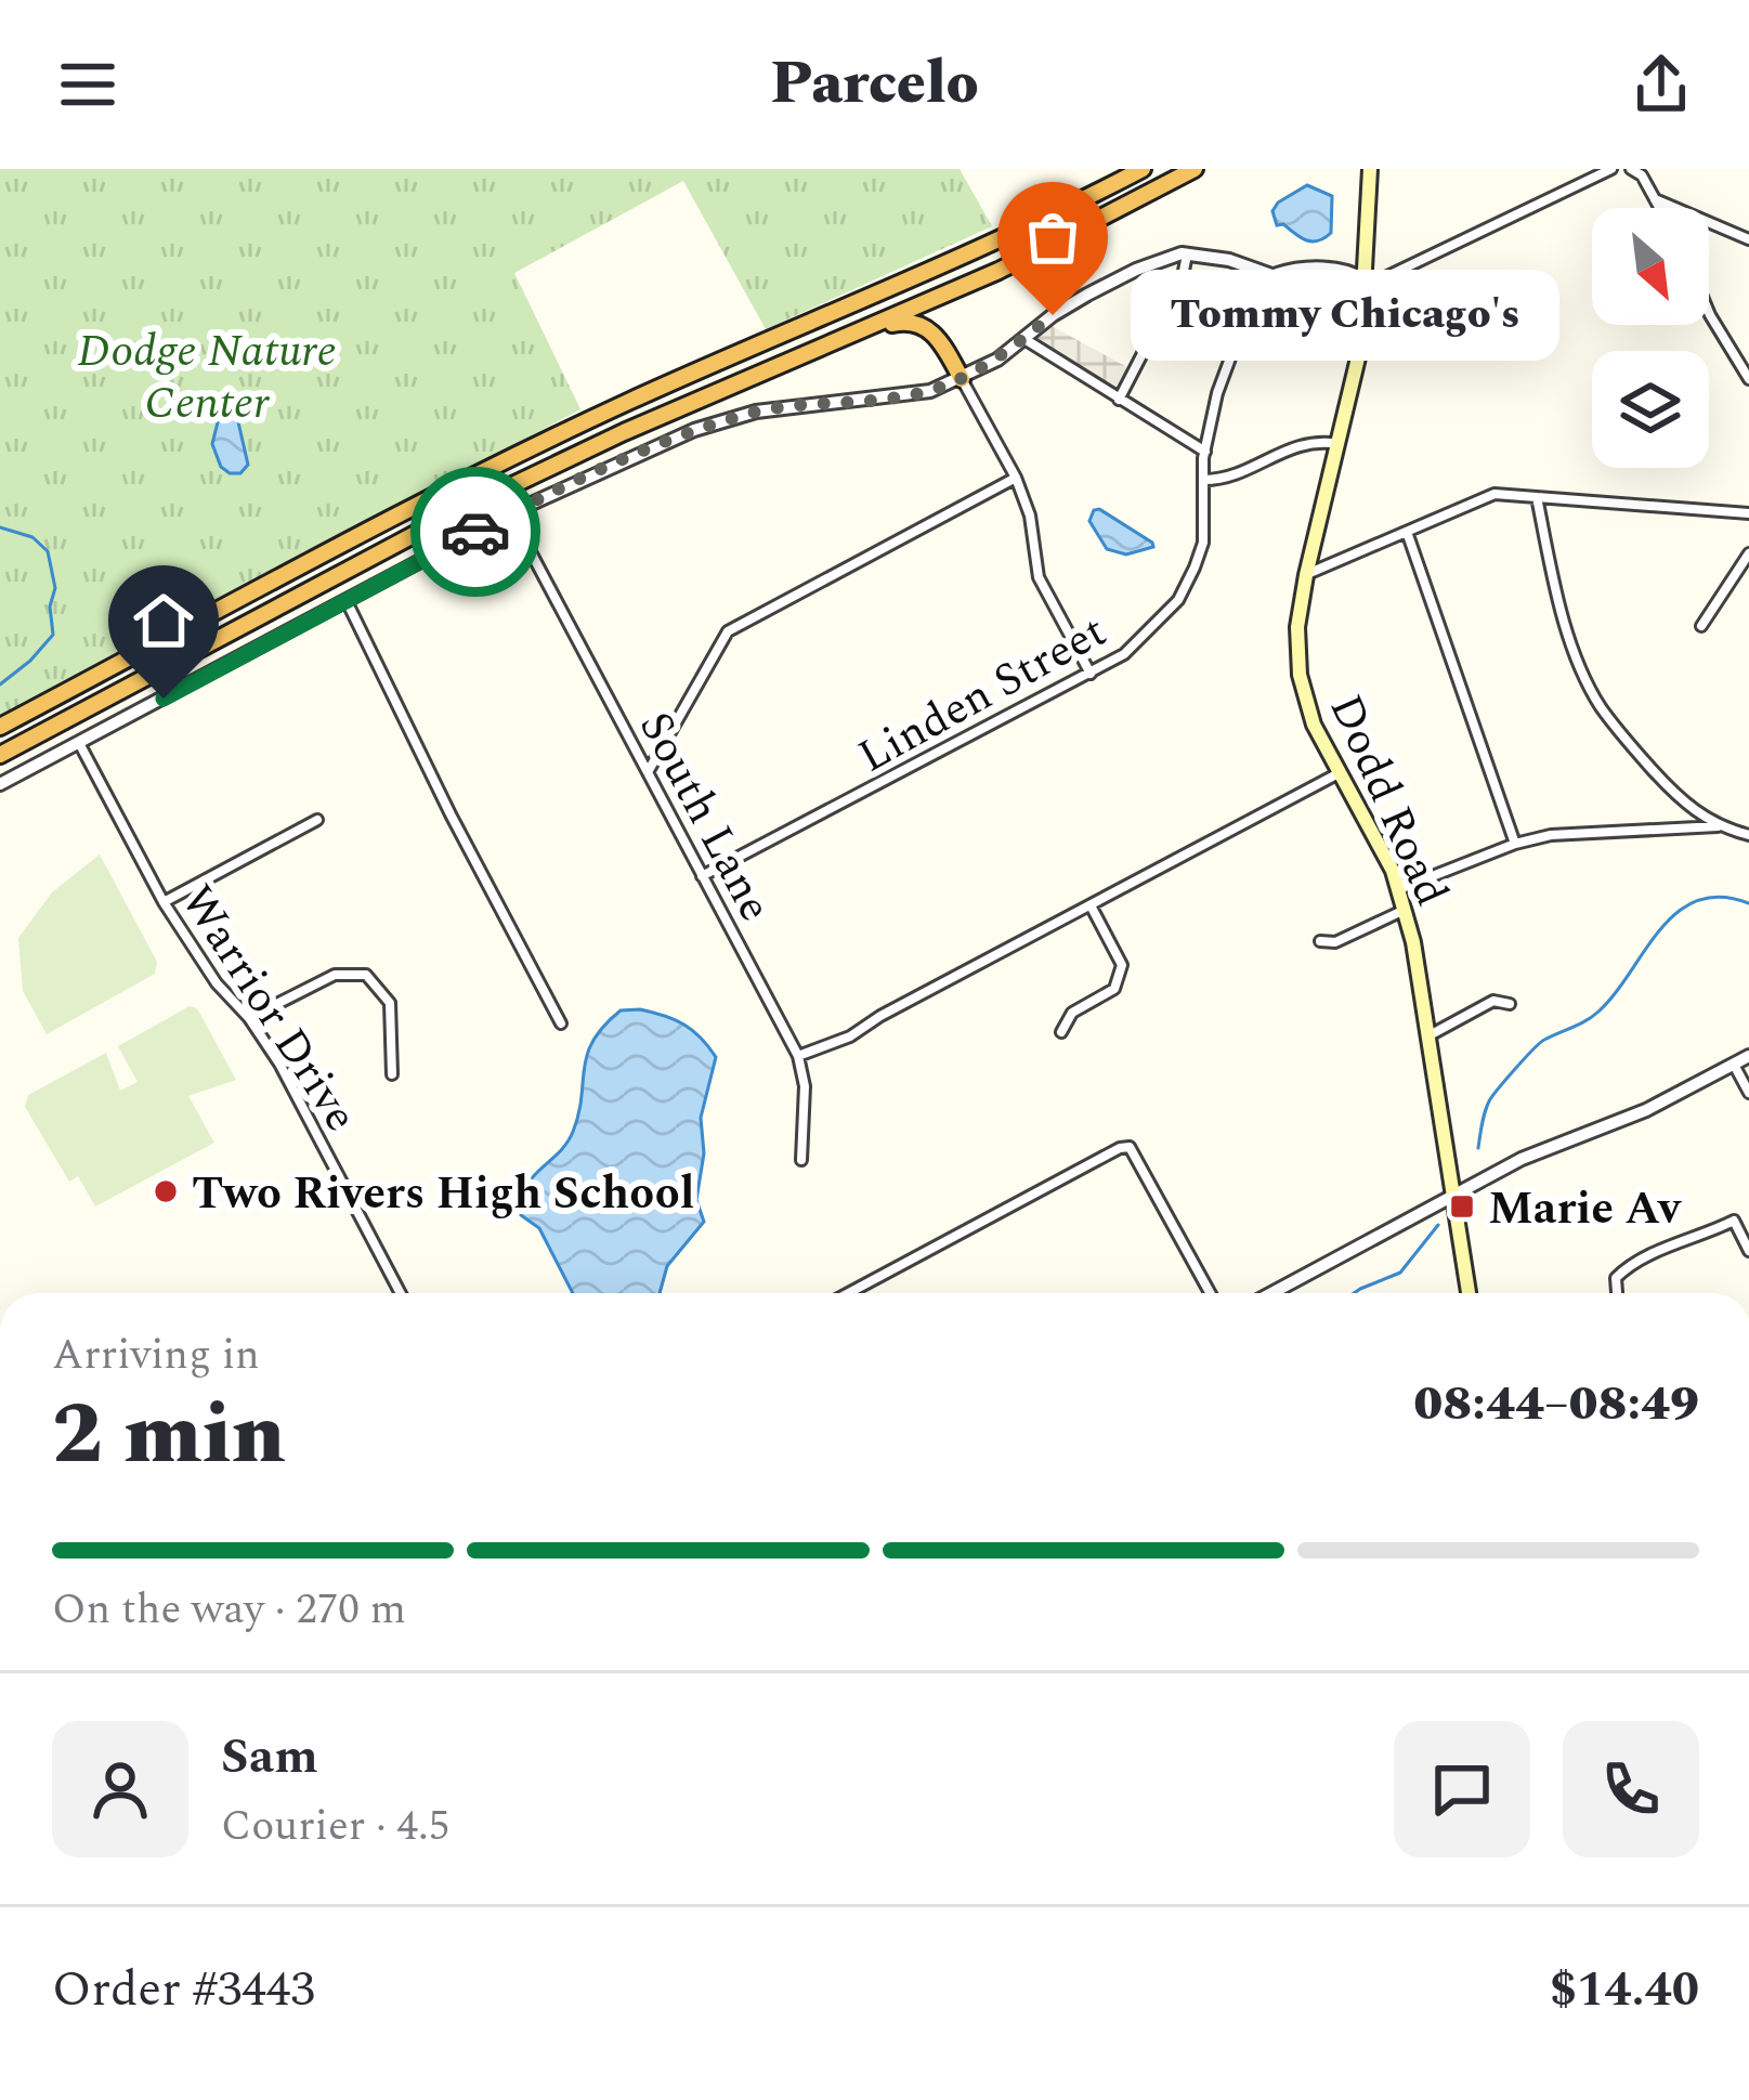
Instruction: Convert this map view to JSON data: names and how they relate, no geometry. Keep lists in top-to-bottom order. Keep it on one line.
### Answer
{"streets":{"main road":["Dodd Road"],"street":["Linden Street","South Lane","Warrior Drive"]},"crossings":[["Linden Street","South Lane"]],"parks":["Dodge Nature Center"],"places":{"other":["Tommy Chicago's","Two Rivers High School"],"transit":["Marie Av"]},"north":"bottom right","page":{"header":"Parcelo","bubble":"Tommy Chicago's","heading":["2 min","Arriving in","08:44–08:49"],"panel":["Sam","Courier · 4.5","Order #3443","$14.40"],"bar":"On the way · 270 m"}}
